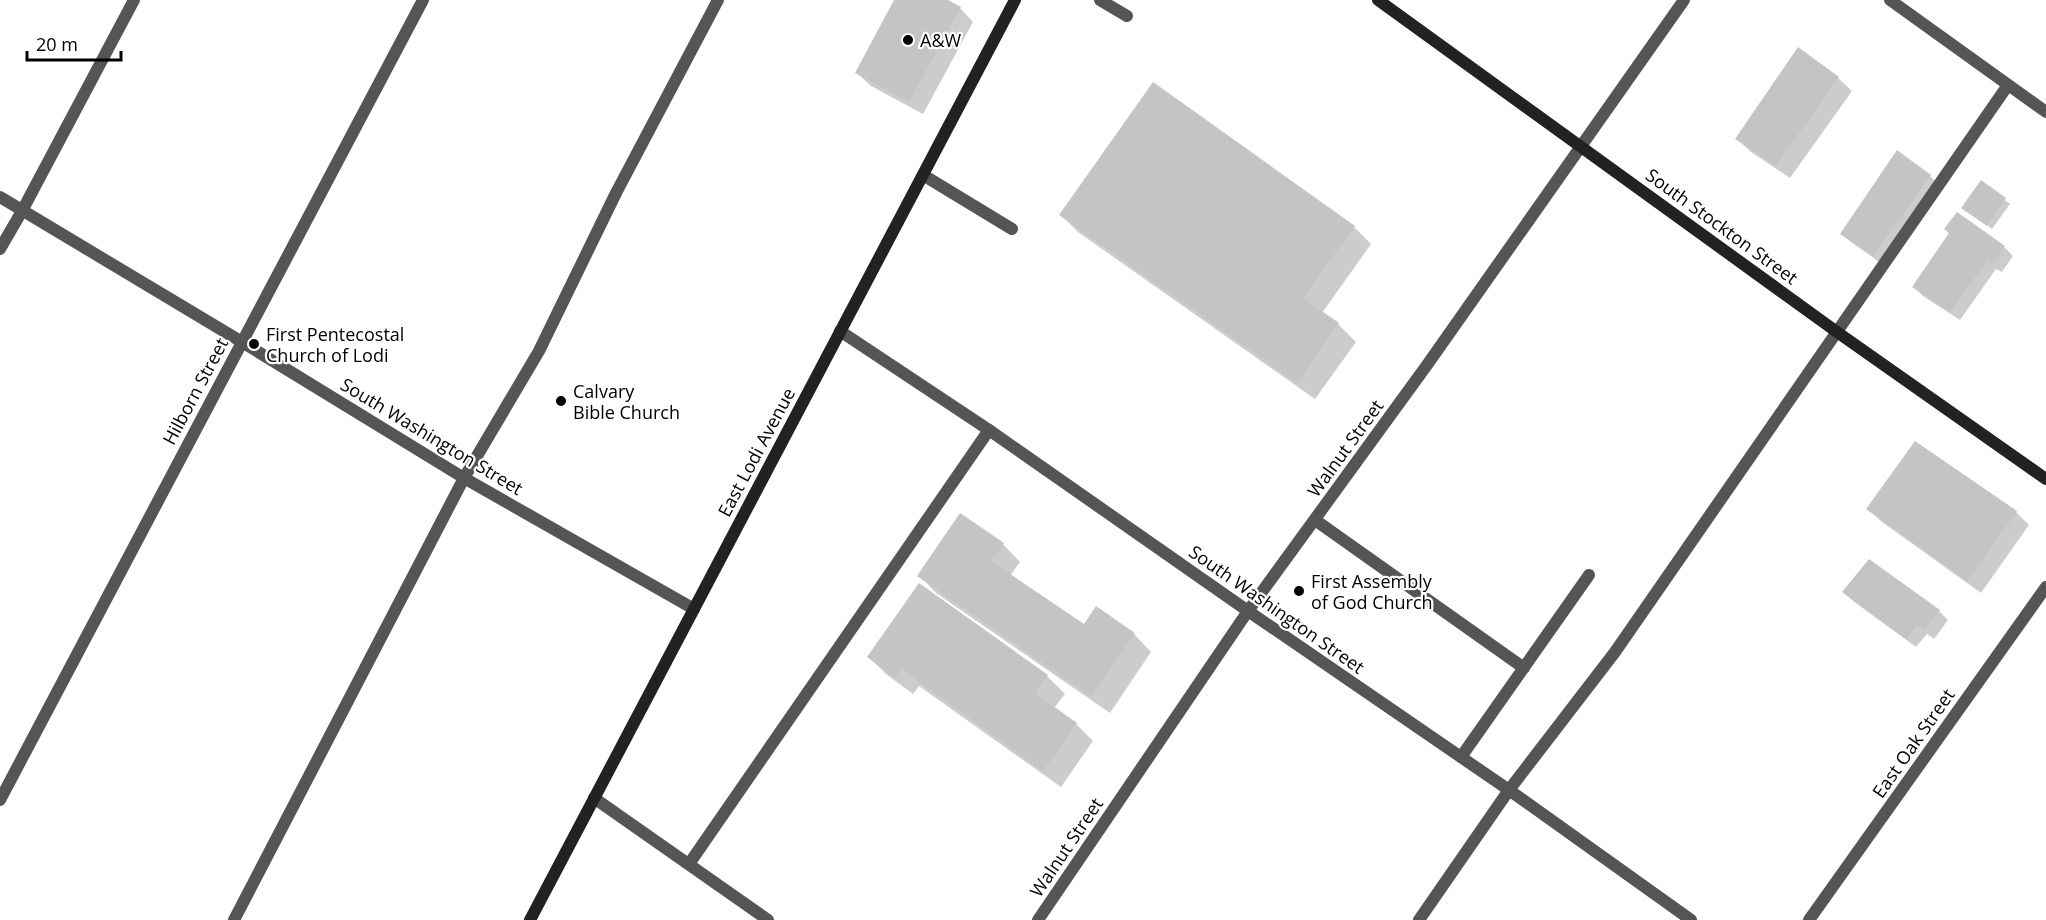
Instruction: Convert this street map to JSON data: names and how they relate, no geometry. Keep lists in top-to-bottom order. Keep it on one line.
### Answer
{"streets":{"main road":["South Stockton Street","East Lodi Avenue"],"street":["Hilborn Street","South Washington Street","Walnut Street","East Oak Street"]},"crossings":[["South Stockton Street","Walnut Street"],["Hilborn Street","South Washington Street"],["South Washington Street","Walnut Street"],["South Washington Street","East Lodi Avenue"]],"places":["A&W","First Pentecostal Church of Lodi","Calvary Bible Church","First Assembly of God Church"],"scale_bar":"20 m"}
